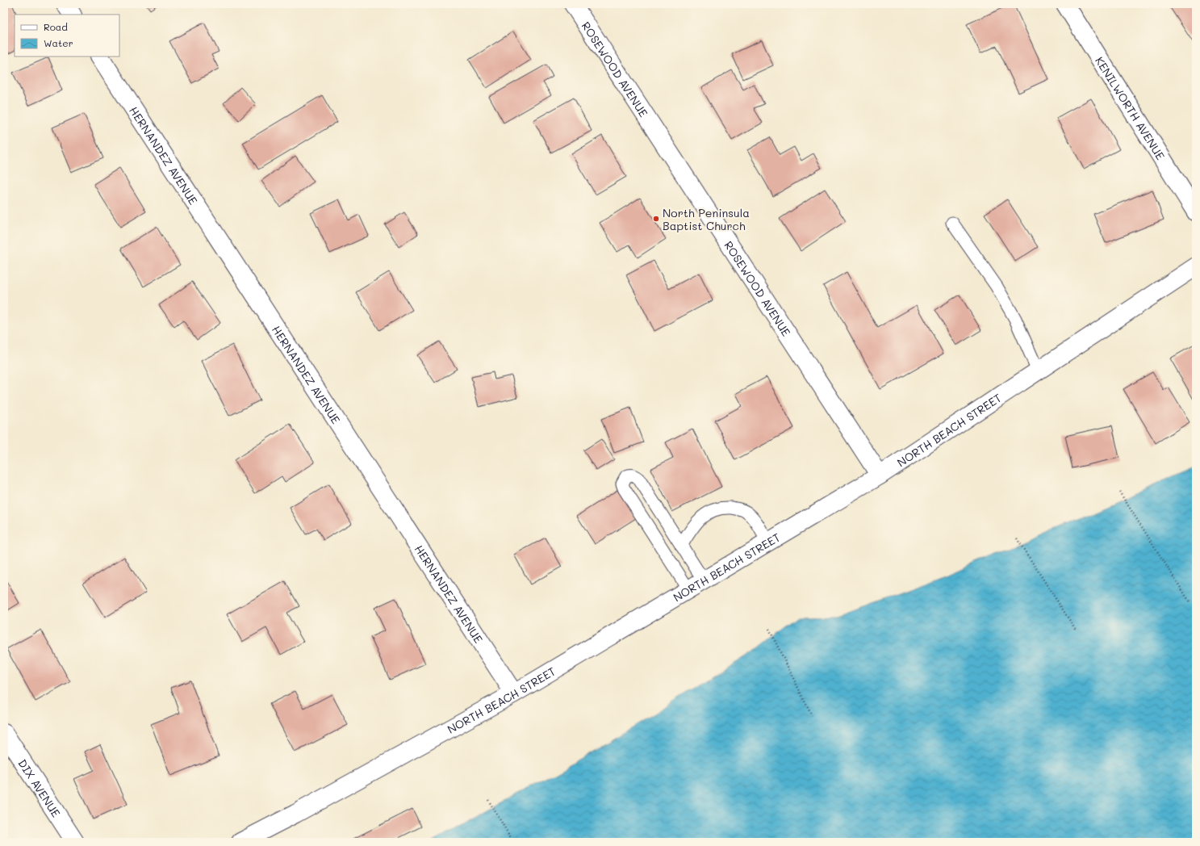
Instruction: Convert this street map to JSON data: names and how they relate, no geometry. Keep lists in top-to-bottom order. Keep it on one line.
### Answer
{"streets":{"street":["ROSEWOOD AVENUE","KENILWORTH AVENUE","HERNANDEZ AVENUE","NORTH BEACH STREET","DIX AVENUE"]},"crossings":[["ROSEWOOD AVENUE","NORTH BEACH STREET"],["HERNANDEZ AVENUE","NORTH BEACH STREET"]],"places":["North Peninsula Baptist Church"],"legend":["Road","Water"]}
